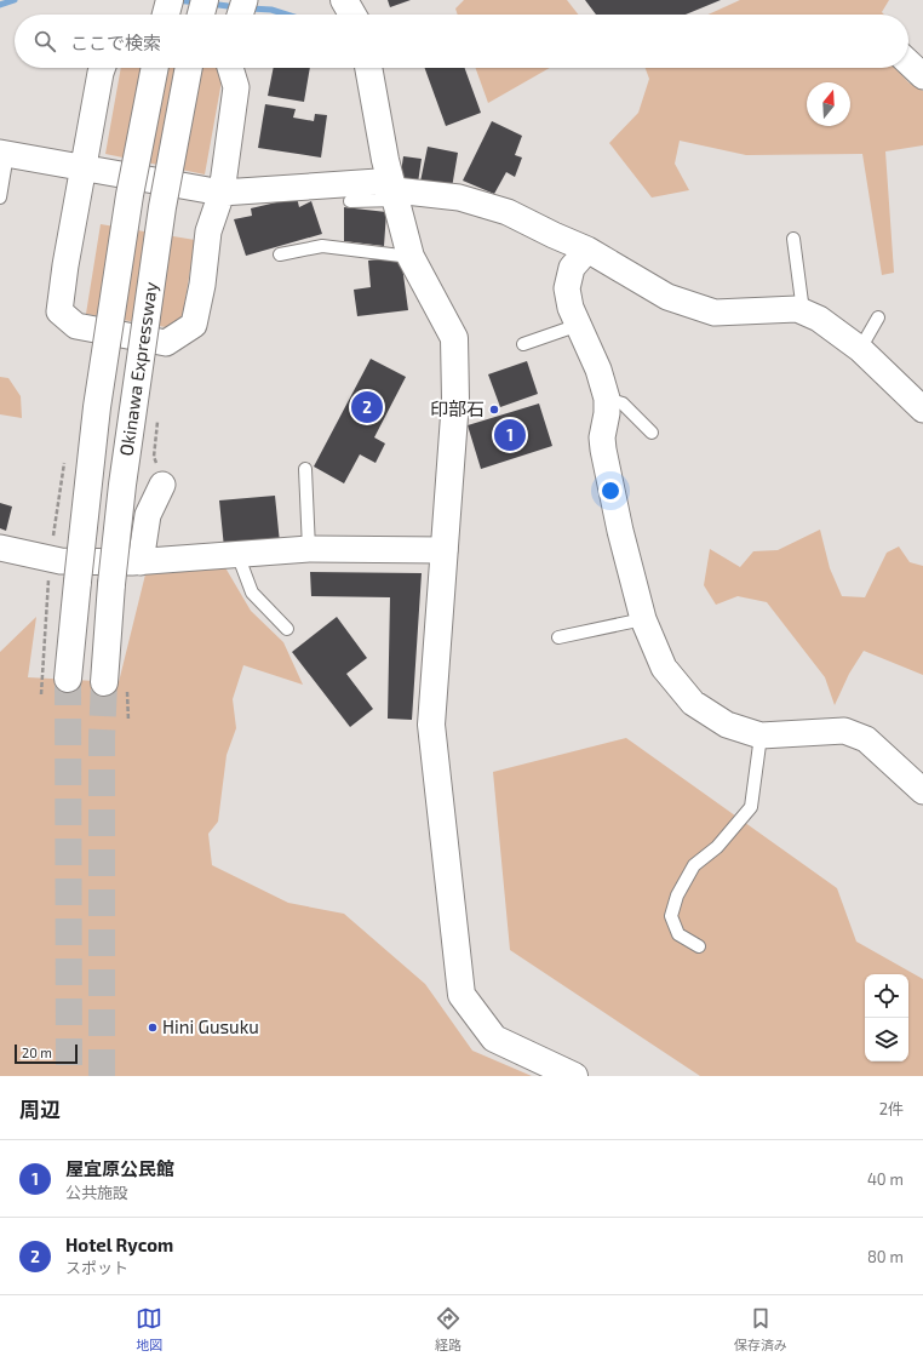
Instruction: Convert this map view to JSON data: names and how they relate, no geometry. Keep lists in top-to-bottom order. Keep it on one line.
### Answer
{"streets":{"main road":["Okinawa Expressway"]},"places":["印部石","Hini Gusuku"],"scale_bar":"20 m","north":"top","page":{"search":"ここで検索","pins":["2","1"],"scale":"20 m","heading":["周辺","2件"],"list":[{"mark":"1","name":"屋宜原公民館","note":"公共施設","value":"40 m"},{"mark":"2","name":"Hotel Rycom","note":"スポット","value":"80 m"}],"nav":["地図","経路","保存済み"]}}
